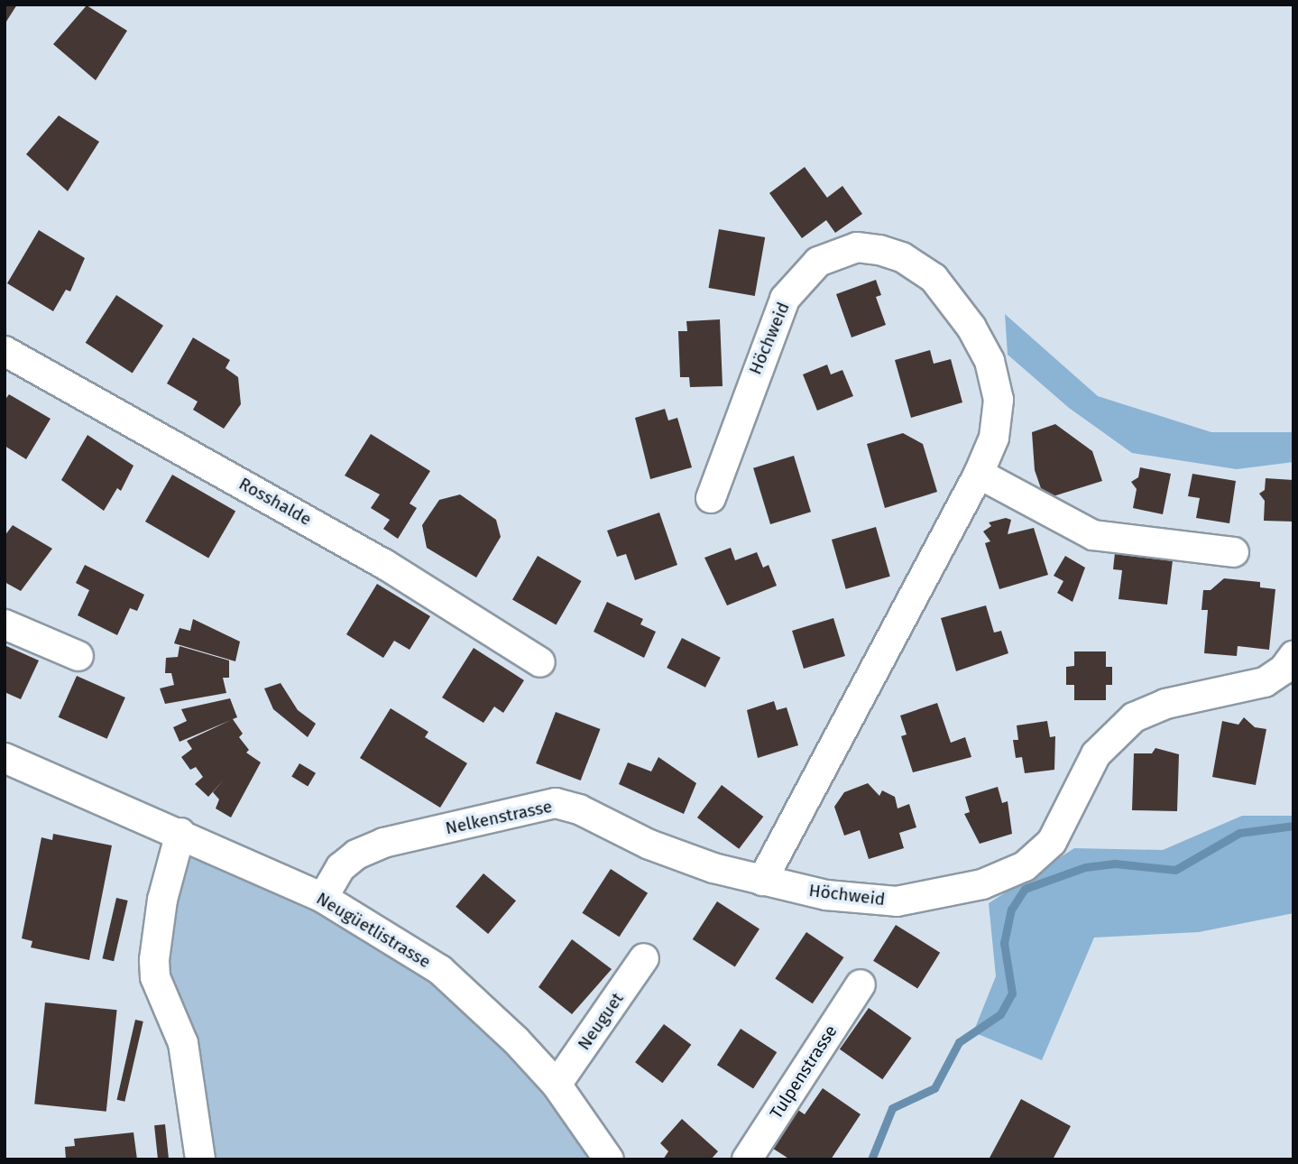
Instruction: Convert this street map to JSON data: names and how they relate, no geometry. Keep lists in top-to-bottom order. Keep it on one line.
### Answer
{"streets":{"street":["Höchweid","Rosshalde","Nelkenstrasse","Neugüetlistrasse","Neuguet","Tulpenstrasse"]},"crossings":[["Höchweid","Nelkenstrasse"],["Nelkenstrasse","Neugüetlistrasse"],["Neugüetlistrasse","Neuguet"]]}
